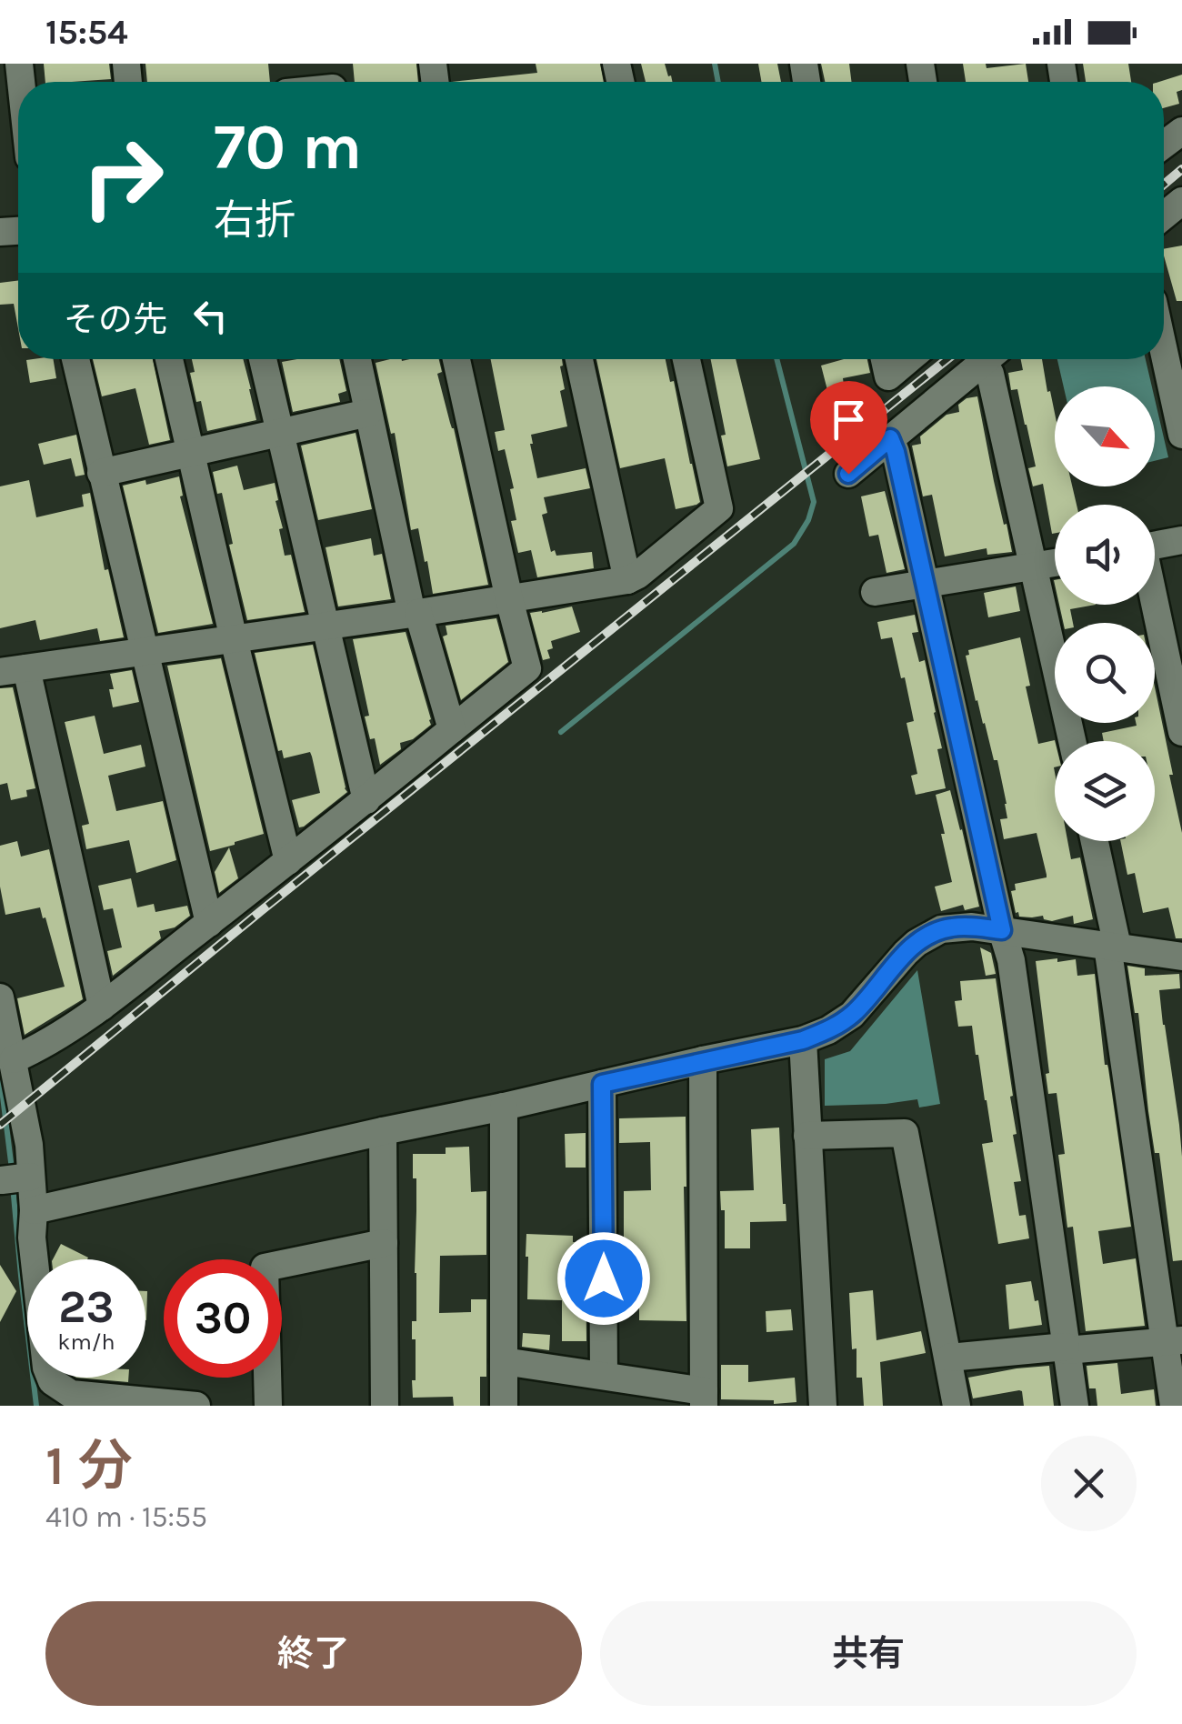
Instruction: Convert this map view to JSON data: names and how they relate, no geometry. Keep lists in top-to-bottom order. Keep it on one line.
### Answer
{"north":"bottom right","page":{"status":"15:54","turn":["70 m","右折"],"then":"その先","speed":"23 km/h","limit":"30","heading":["1 分","410 m · 15:55"],"buttons":["終了","共有"]}}
